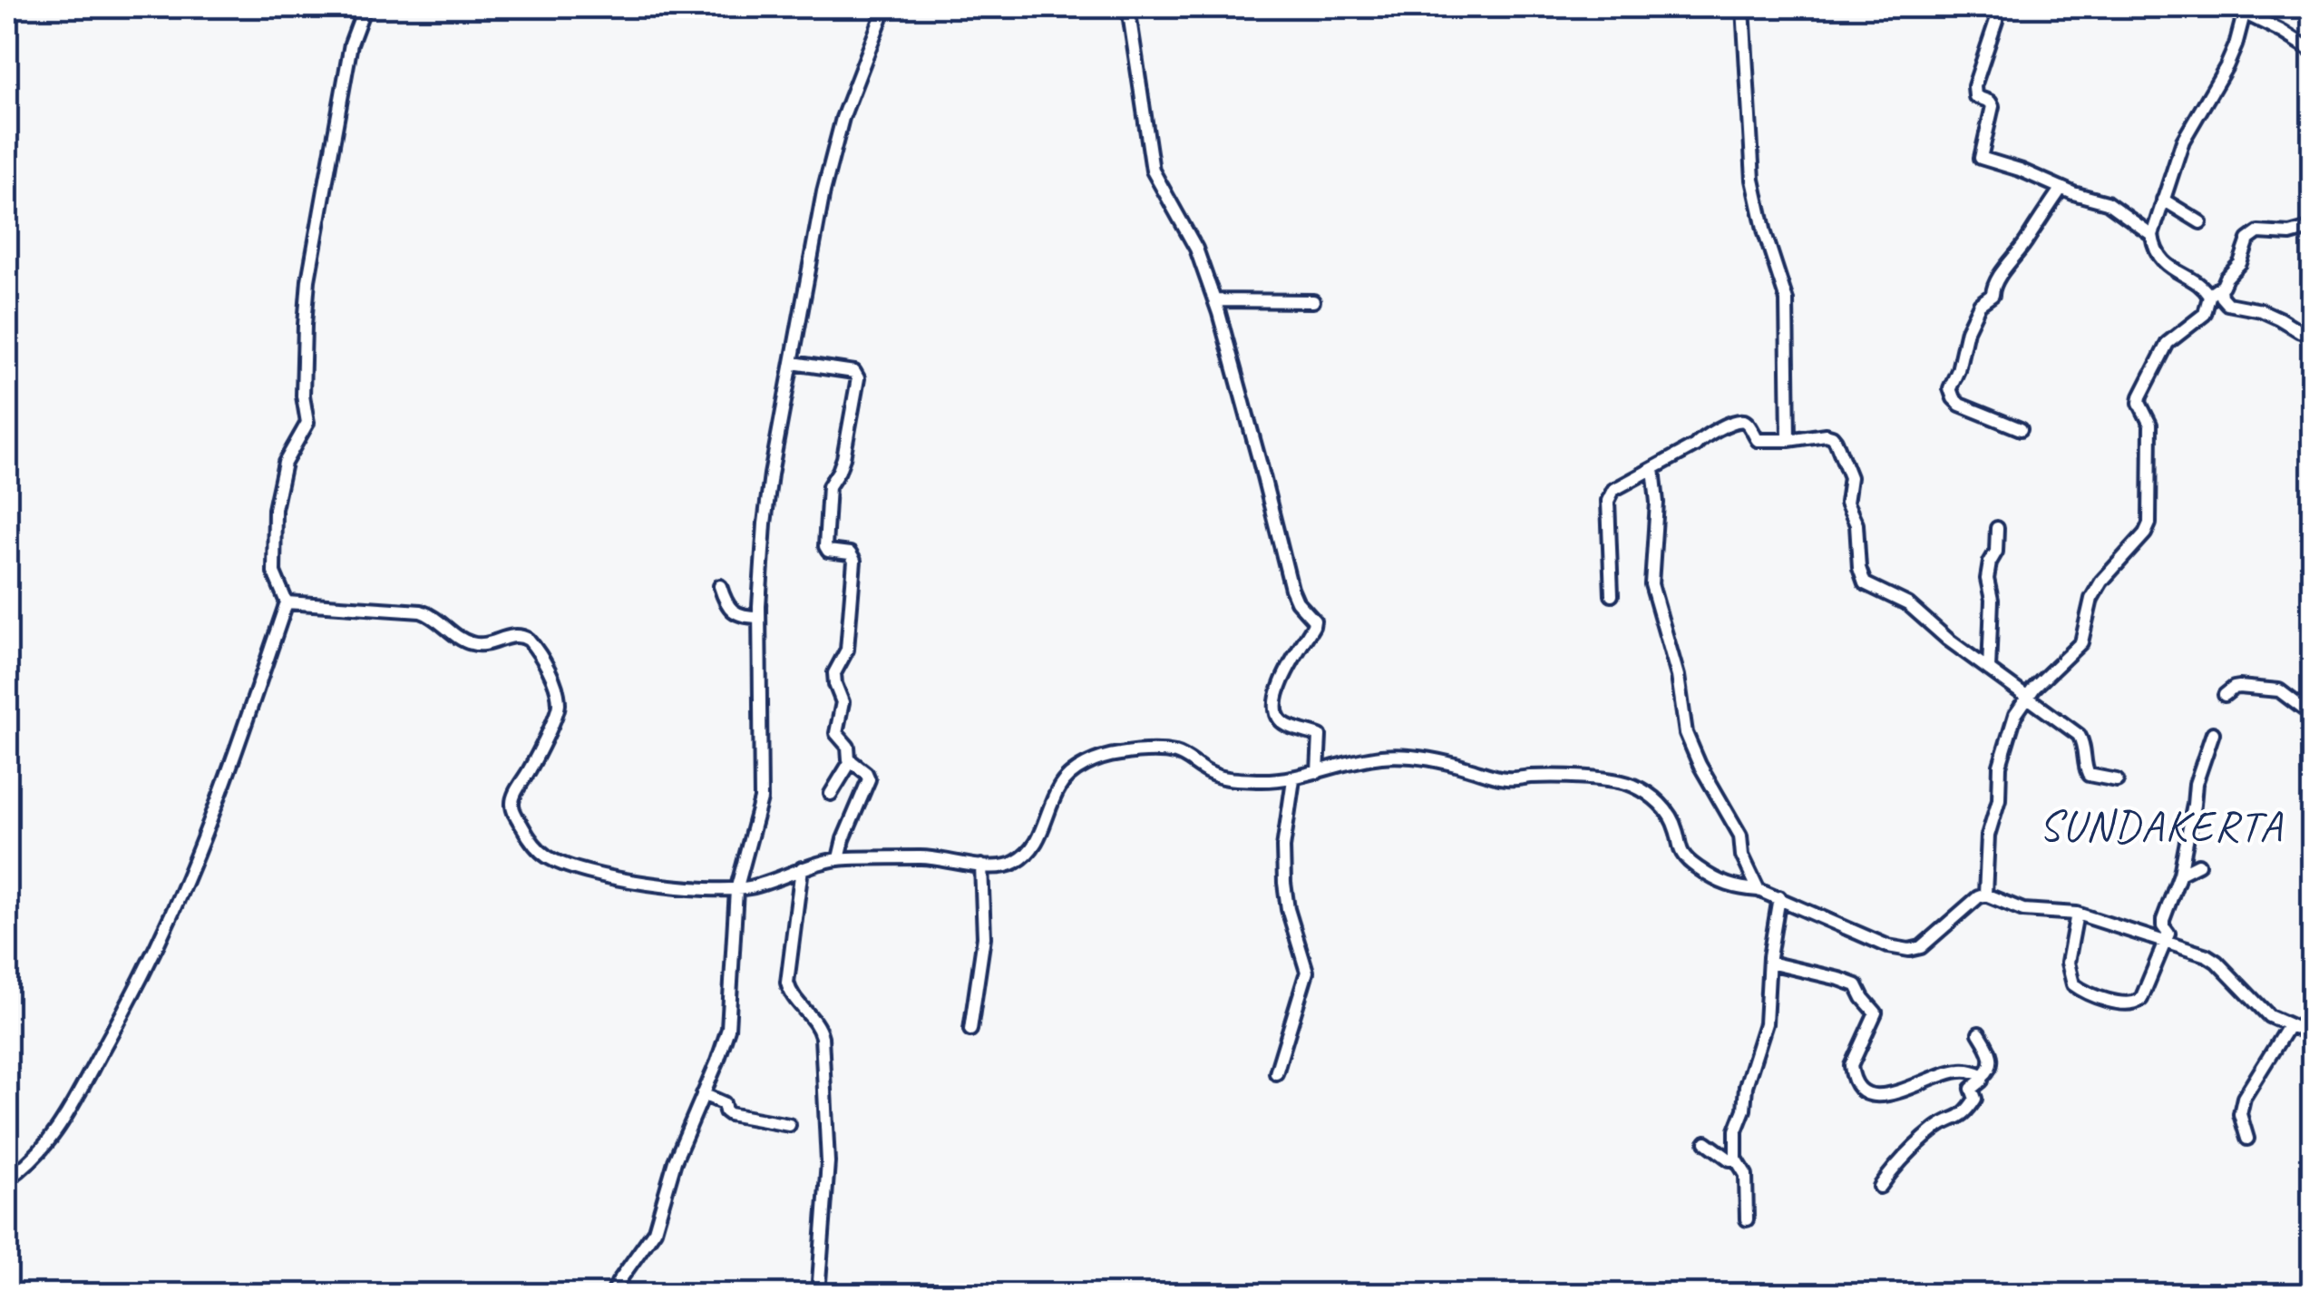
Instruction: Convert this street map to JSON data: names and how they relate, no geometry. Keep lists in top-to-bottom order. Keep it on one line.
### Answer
{"districts":["SUNDAKERTA"]}
